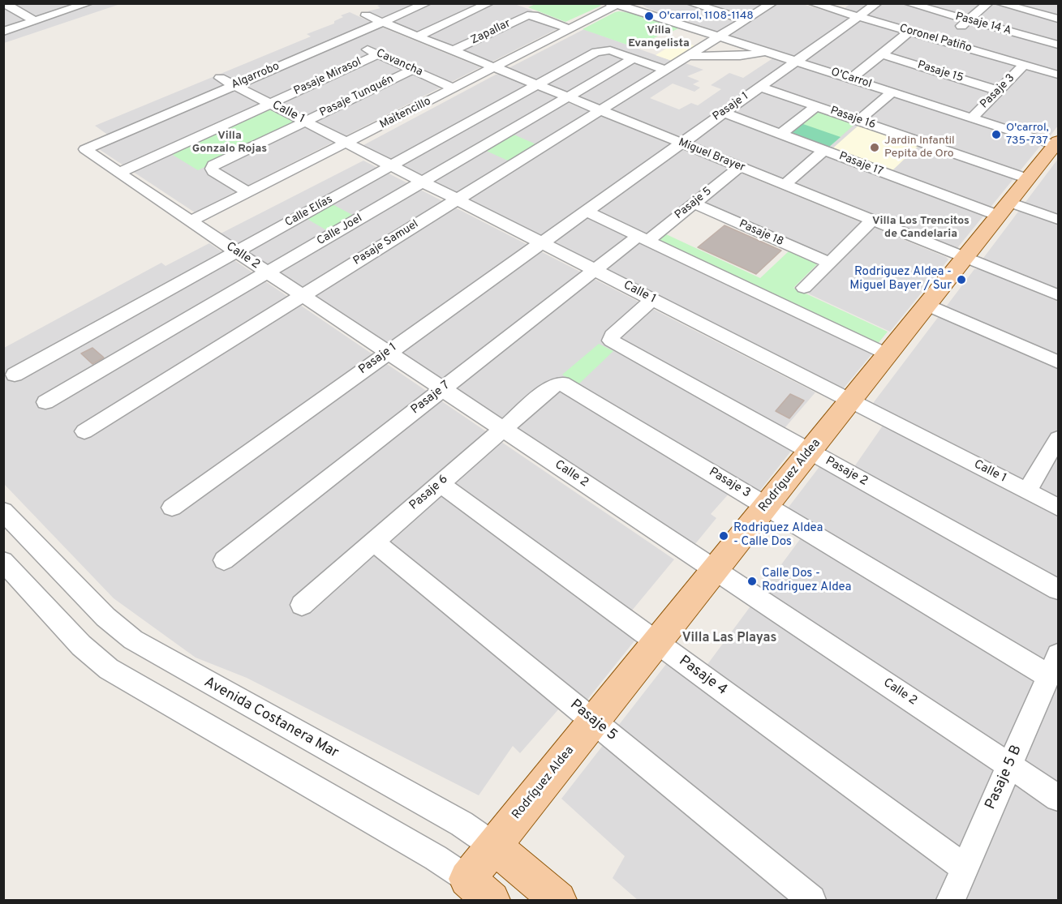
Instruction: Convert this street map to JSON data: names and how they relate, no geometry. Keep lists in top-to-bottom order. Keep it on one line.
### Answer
{"streets":{"main road":["Rodríguez Aldea","Avenida Costanera Mar"],"street":["Pasaje 14 A","Zapallar","Coronel Patiño","Cavancha","Pasaje 15","Algarrobo","Pasaje Mirasol","O'Carrol","Pasaje 3","Pasaje Tunquén","Pasaje 1","Calle 1","Maitencillo","Pasaje 16","Miguel Brayer","Pasaje 17","Pasaje 5","Calle Elías","Calle Joel","Pasaje 18","Pasaje Samuel","Calle 2","Pasaje 7","Pasaje 2","Pasaje 6","Pasaje 4","Pasaje 5 B"]},"crossings":[["Zapallar","Maitencillo"],["Zapallar","Miguel Brayer"],["Coronel Patiño","Pasaje 3"],["Coronel Patiño","Pasaje 1"],["Cavancha","Algarrobo"],["Cavancha","Pasaje Mirasol"],["Cavancha","Pasaje Tunquén"],["Cavancha","Maitencillo"],["Pasaje 15","Pasaje 3"],["Algarrobo","Calle 1"],["Algarrobo","Miguel Brayer"],["Algarrobo","Calle 2"],["Pasaje Mirasol","Calle 1"],["Pasaje Mirasol","Calle 2"],["O'Carrol","Pasaje 3"],["O'Carrol","Pasaje 1"],["O'Carrol","Maitencillo"],["O'Carrol","Pasaje Samuel"],["O'Carrol","Rodríguez Aldea"],["Pasaje 3","Rodríguez Aldea"],["Pasaje 3","Pasaje 6"],["Pasaje 3","Pasaje 5 B"],["Pasaje Tunquén","Calle 1"],["Pasaje Tunquén","Maitencillo"],["Pasaje 1","Calle 1"],["Pasaje 1","Pasaje 16"],["Pasaje 1","Miguel Brayer"],["Pasaje 1","Pasaje 17"],["Pasaje 1","Calle 2"],["Calle 1","Maitencillo"],["Calle 1","Calle Elías"],["Calle 1","Calle Joel"],["Calle 1","Pasaje Samuel"],["Calle 1","Pasaje 7"],["Calle 1","Pasaje 2"],["Calle 1","Rodríguez Aldea"],["Maitencillo","Miguel Brayer"],["Maitencillo","Calle 2"],["Pasaje 16","Rodríguez Aldea"],["Miguel Brayer","Pasaje 5"],["Miguel Brayer","Calle Elías"],["Miguel Brayer","Calle Joel"],["Miguel Brayer","Pasaje Samuel"],["Miguel Brayer","Rodríguez Aldea"],["Pasaje 17","Rodríguez Aldea"],["Pasaje 5","Pasaje 18"],["Pasaje 5","Pasaje 7"],["Pasaje 5","Rodríguez Aldea"],["Pasaje 5","Pasaje 6"],["Calle Elías","Calle Joel"],["Calle Elías","Calle 2"],["Calle Joel","Calle 2"],["Pasaje Samuel","Calle 2"],["Calle 2","Pasaje 7"],["Calle 2","Rodríguez Aldea"],["Calle 2","Pasaje 6"],["Calle 2","Pasaje 5 B"],["Pasaje 2","Rodríguez Aldea"],["Rodríguez Aldea","Pasaje 4"],["Rodríguez Aldea","Avenida Costanera Mar"],["Pasaje 6","Pasaje 4"],["Pasaje 4","Pasaje 5 B"]],"districts":["Villa Evangelista","Villa Gonzalo Rojas","Villa Los Trencitos de Candelaria","Villa Las Playas"],"places":["O'carrol, 1108-1148","O'carrol, 735-737","Jardin Infantil Pepita de Oro","Rodriguez Aldea - Miguel Bayer / Sur","Rodriguez Aldea - Calle Dos","Calle Dos - Rodriguez Aldea"]}
